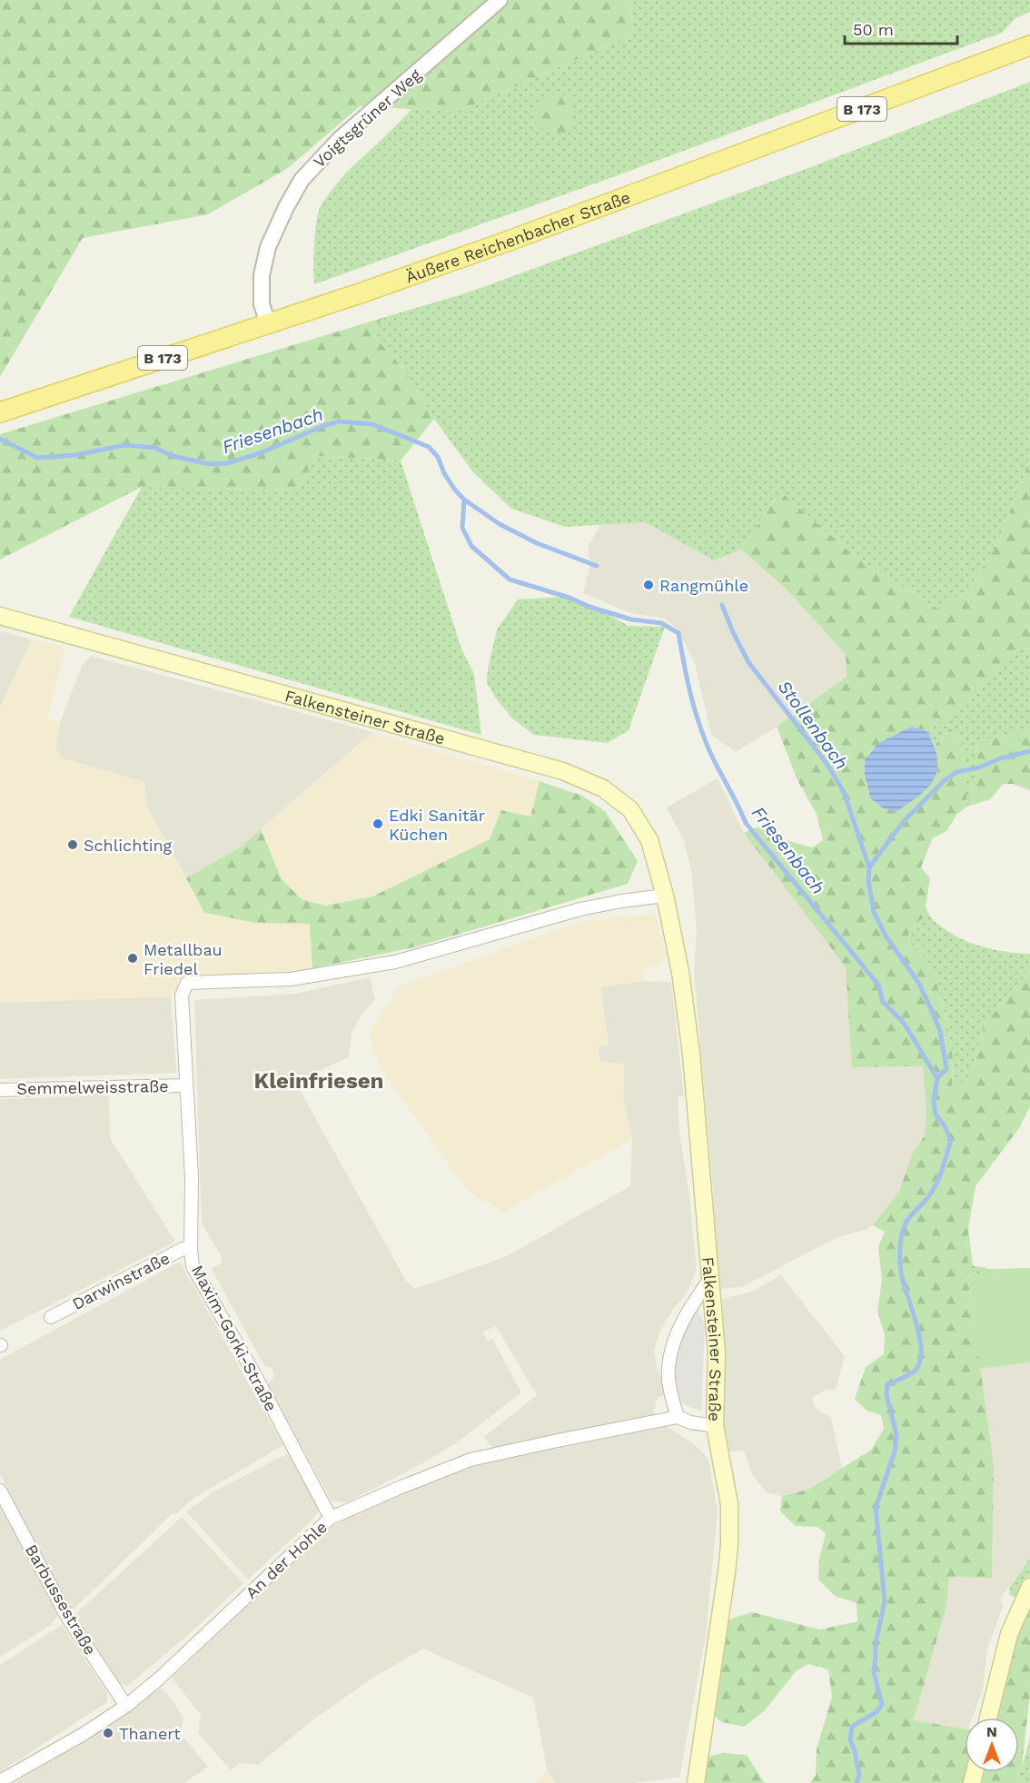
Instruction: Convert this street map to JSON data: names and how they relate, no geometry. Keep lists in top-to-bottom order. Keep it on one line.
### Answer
{"streets":{"main road":["B 173","Äußere Reichenbacher Straße","Falkensteiner Straße"],"street":["Voigtsgrüner Weg","Semmelweisstraße","Darwinstraße","Maxim-Gorki-Straße","An der Hohle","Barbussestraße"]},"crossings":[["Voigtsgrüner Weg","Äußere Reichenbacher Straße"],["Falkensteiner Straße","Maxim-Gorki-Straße"],["Falkensteiner Straße","An der Hohle"],["Semmelweisstraße","Maxim-Gorki-Straße"],["Darwinstraße","Maxim-Gorki-Straße"],["Maxim-Gorki-Straße","An der Hohle"],["An der Hohle","Barbussestraße"]],"districts":["Kleinfriesen"],"water":["Friesenbach","Stollenbach"],"places":["Rangmühle","Edki Sanitär Küchen","Schlichting","Metallbau Friedel","Thanert"],"scale_bar":"50 m","north":"top"}
